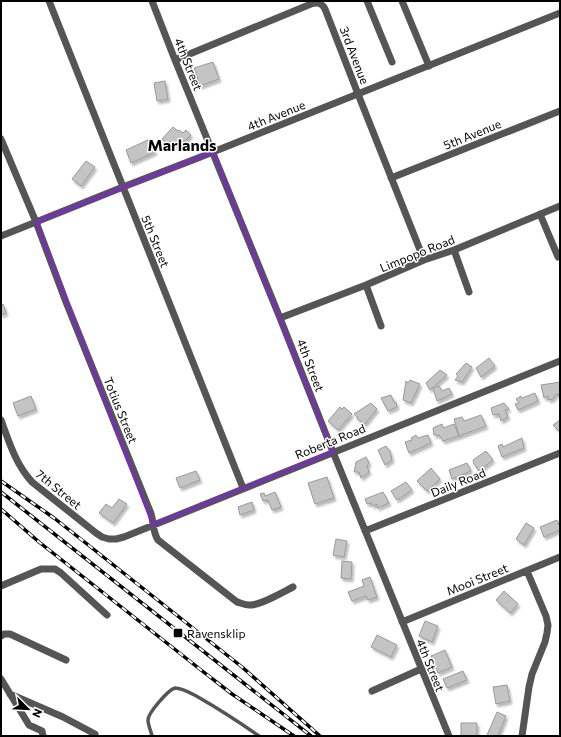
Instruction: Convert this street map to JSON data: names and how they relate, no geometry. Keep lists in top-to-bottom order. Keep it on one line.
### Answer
{"streets":{"street":["3rd Avenue","4th Street","4th Avenue","5th Avenue","5th Street","Limpopo Road","Totius Street","Roberta Road","Daily Road","7th Street","Mooi Street"]},"crossings":[["3rd Avenue","4th Street"],["3rd Avenue","4th Avenue"],["3rd Avenue","5th Avenue"],["3rd Avenue","Limpopo Road"],["4th Street","4th Avenue"],["4th Street","Limpopo Road"],["4th Street","Roberta Road"],["4th Street","Daily Road"],["4th Street","Mooi Street"],["4th Avenue","5th Street"],["4th Avenue","Totius Street"],["5th Street","Roberta Road"],["Totius Street","Roberta Road"],["Roberta Road","7th Street"]],"districts":["Marlands"],"places":{"transit":["Ravensklip"]},"north":"bottom right"}
